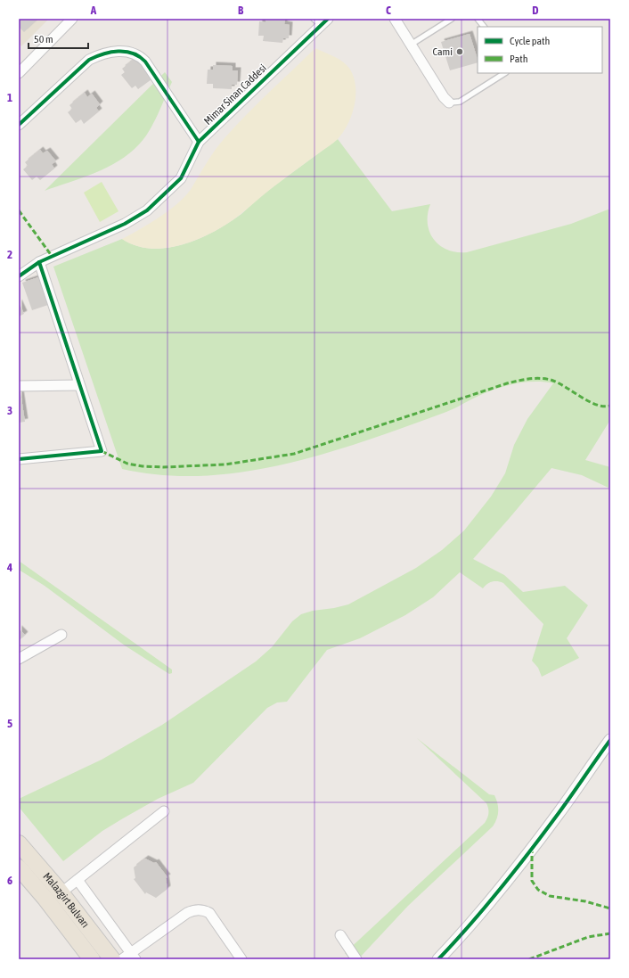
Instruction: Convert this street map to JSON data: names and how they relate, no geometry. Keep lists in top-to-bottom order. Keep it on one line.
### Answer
{"streets":{"highway":["Malazgirt Bulvarı"],"street":["Mimar Sinan Caddesi"]},"places":["Cami"],"legend":["Cycle path","Path"],"scale_bar":"50 m","grid":{"columns":["A","B","C","D"],"rows":["1","2","3","4","5","6"]}}
